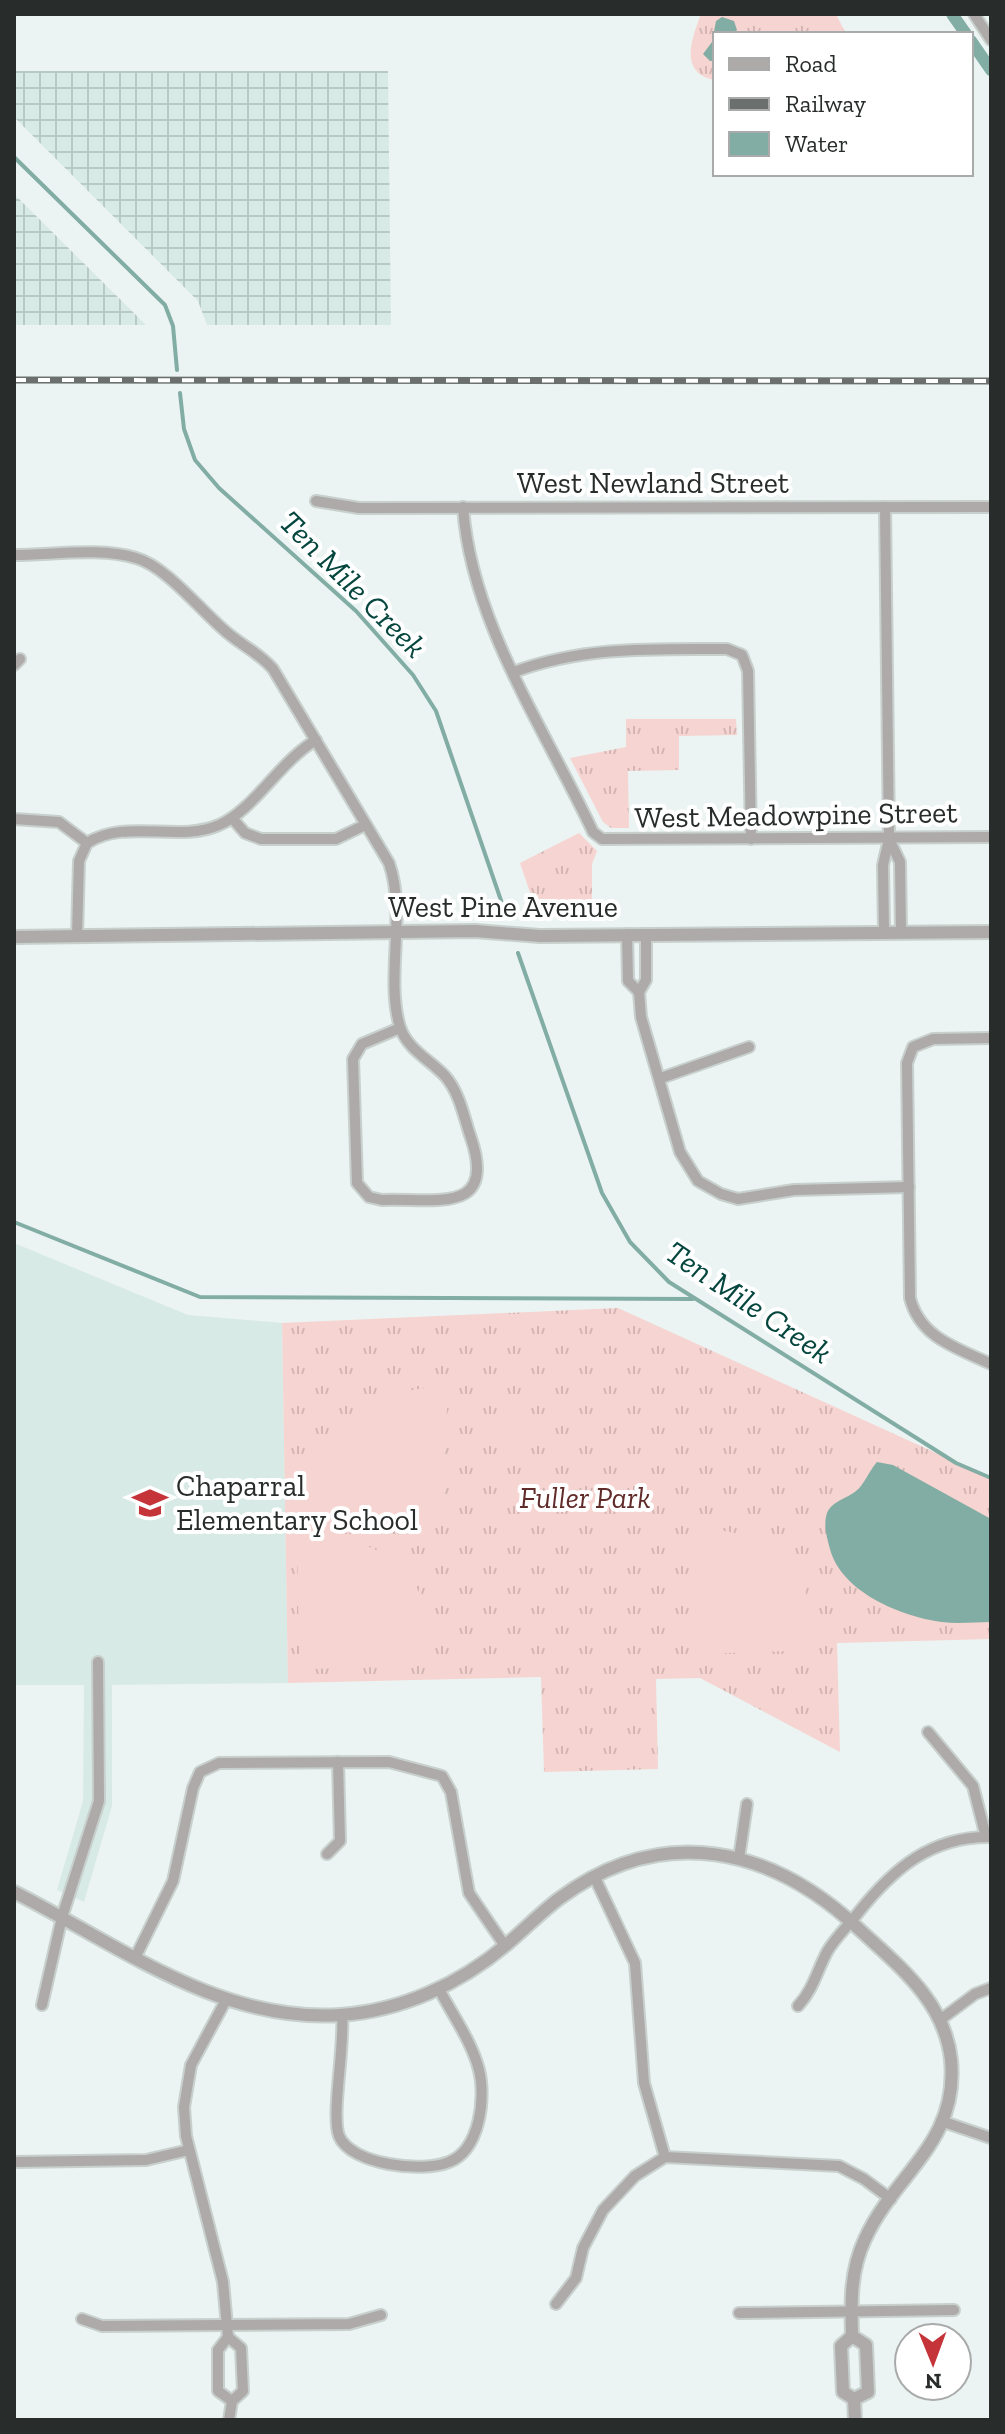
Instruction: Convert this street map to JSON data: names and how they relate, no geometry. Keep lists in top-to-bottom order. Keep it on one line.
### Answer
{"streets":{"street":["West Newland Street","West Meadowpine Street","West Pine Avenue"]},"water":["Ten Mile Creek"],"parks":["Fuller Park"],"places":{"school or university":["Chaparral Elementary School"]},"legend":["Road","Railway","Water"],"north":"bottom"}
